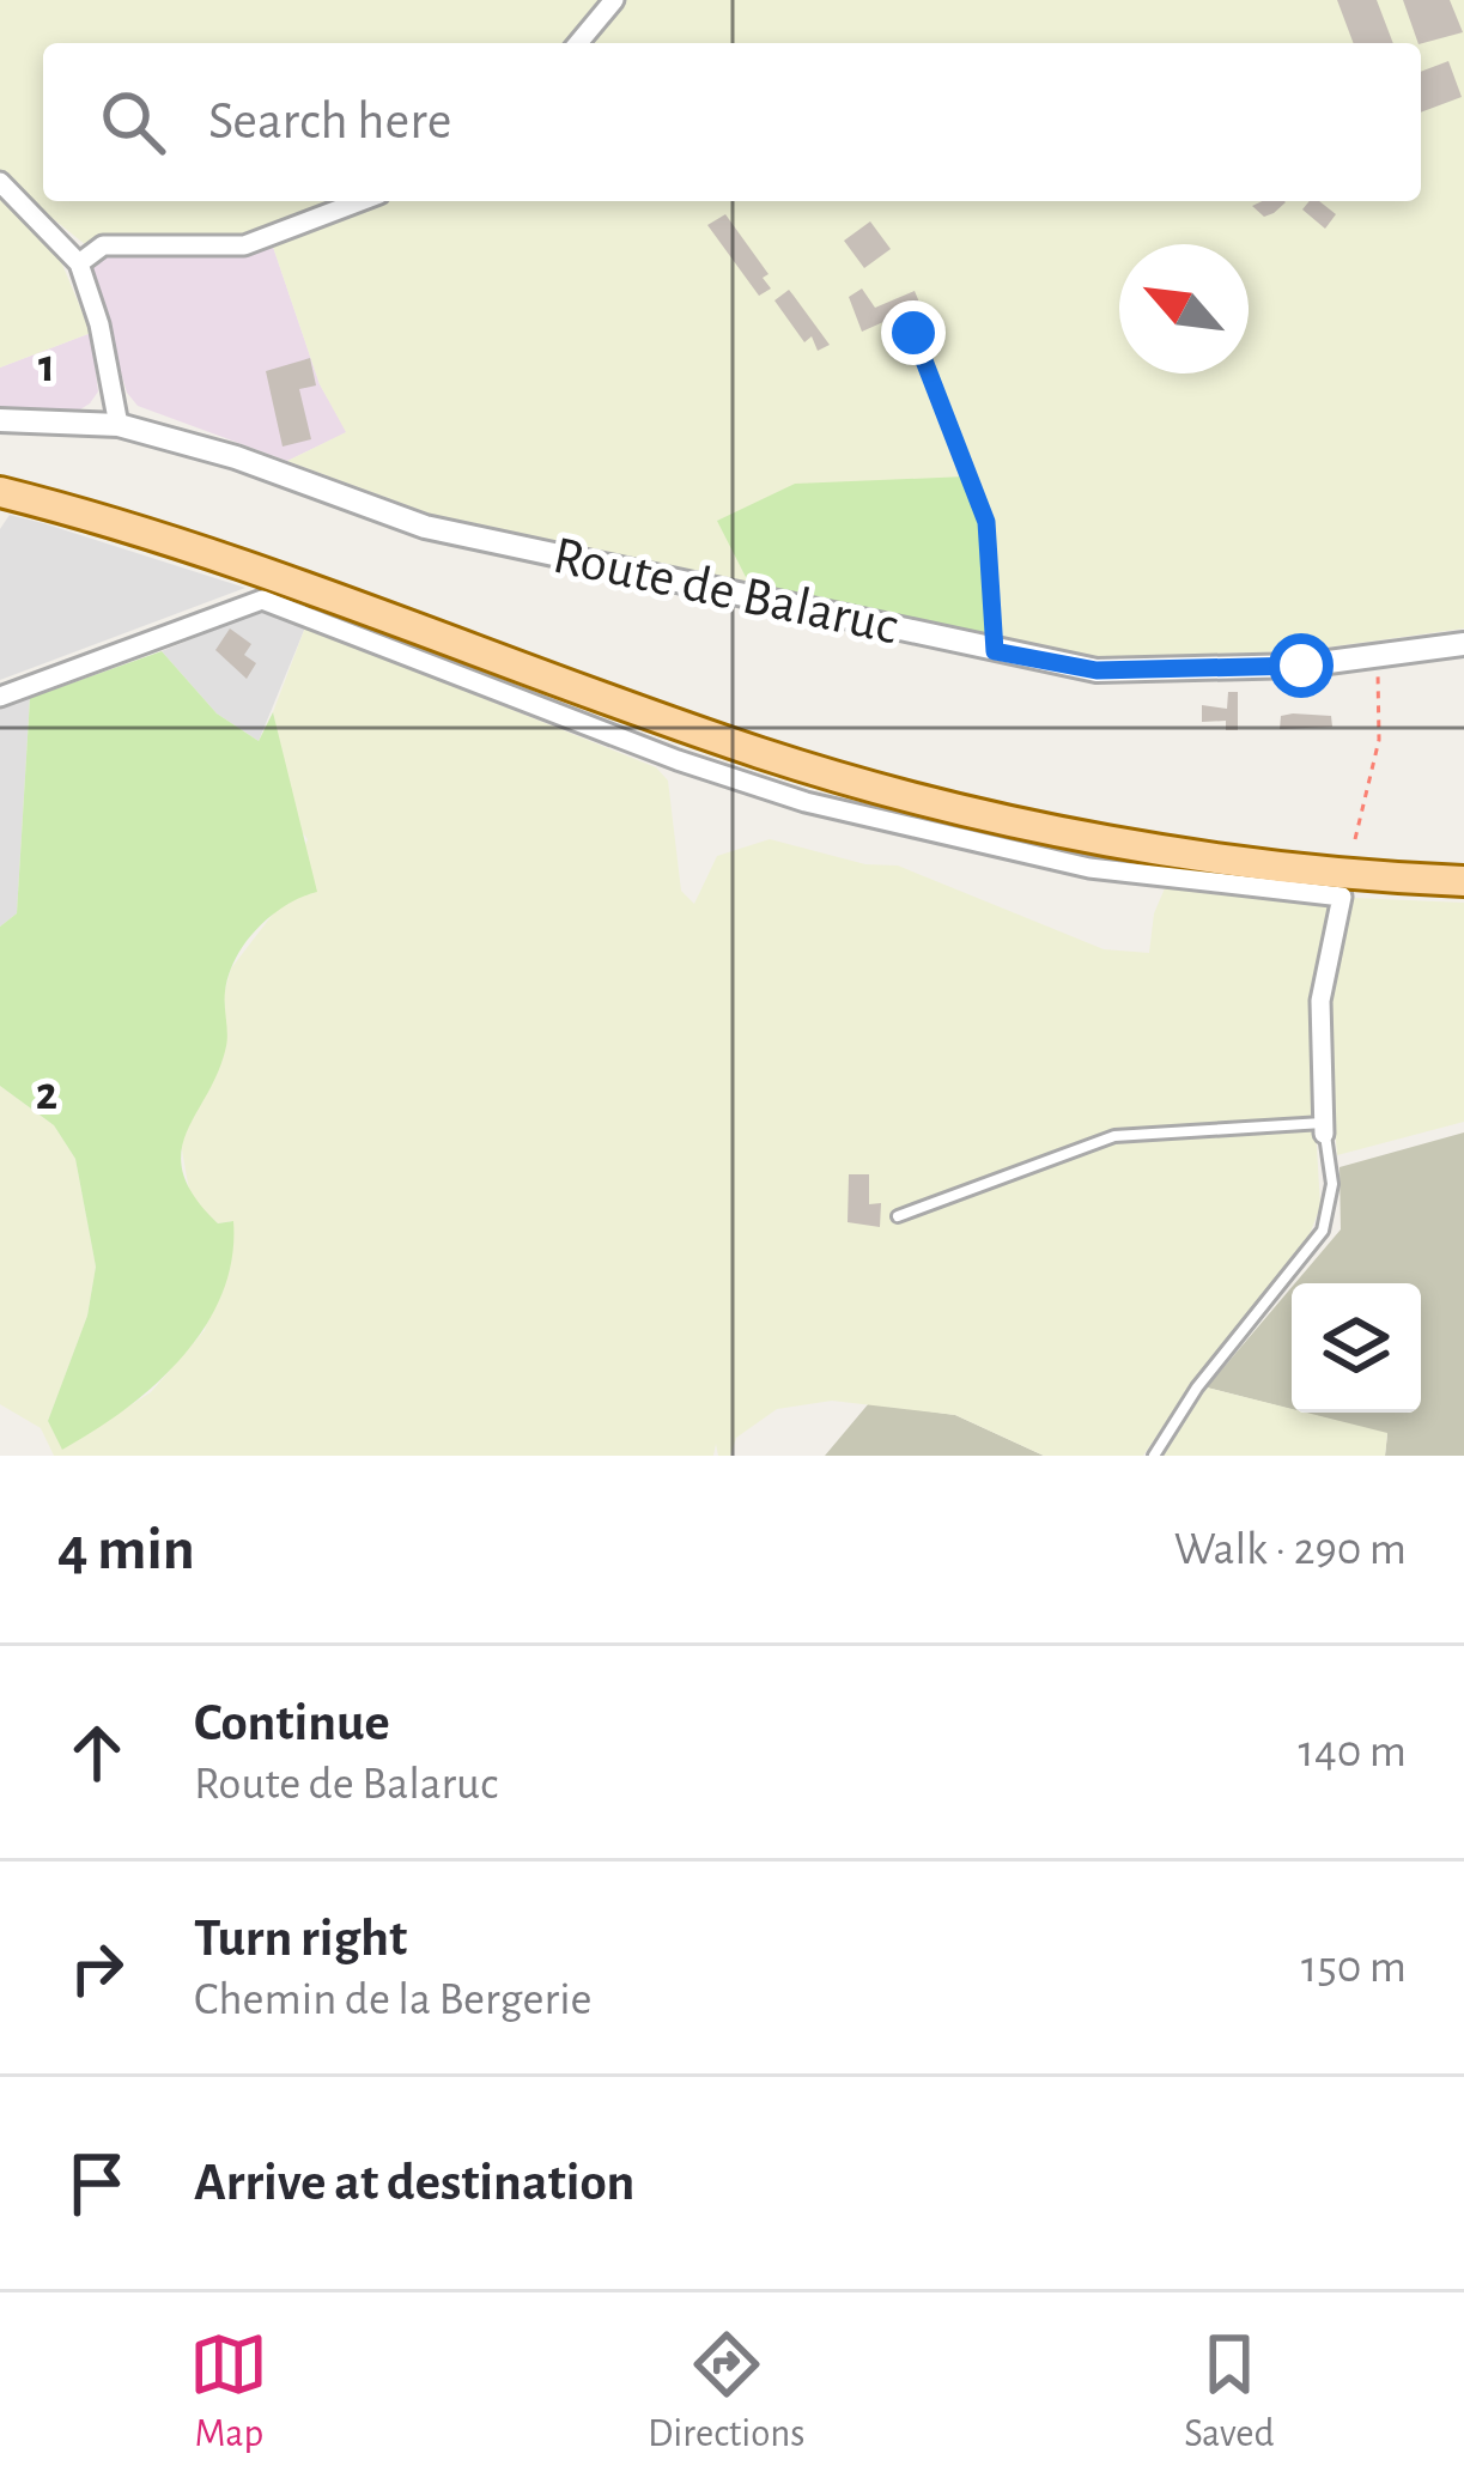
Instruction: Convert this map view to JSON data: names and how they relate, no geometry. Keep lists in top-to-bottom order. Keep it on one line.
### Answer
{"streets":{"street":["Route de Balaruc"]},"north":"top left","page":{"search":"Search here","heading":["4 min","Walk · 290 m"],"list":[["Continue","Route de Balaruc","140 m"],["Turn right","Chemin de la Bergerie","150 m"],"Arrive at destination"],"nav":["Map","Directions","Saved"]},"grid":{"rows":["1","2"]}}
